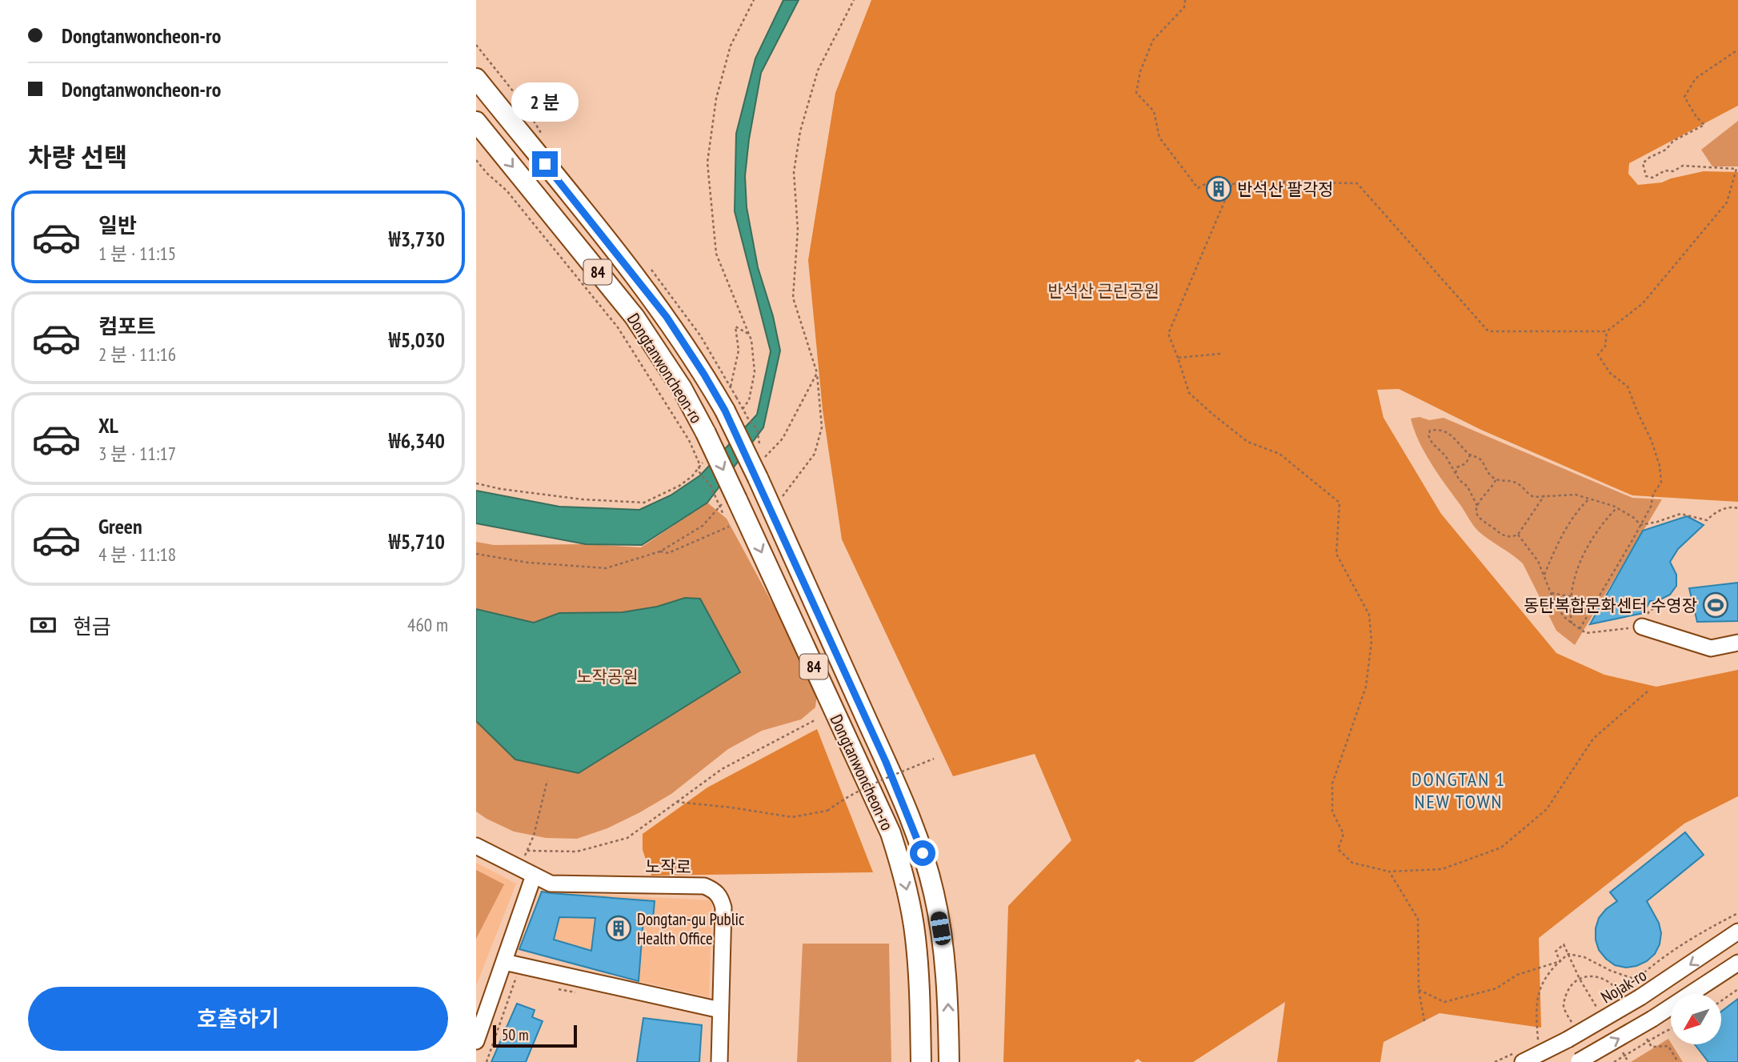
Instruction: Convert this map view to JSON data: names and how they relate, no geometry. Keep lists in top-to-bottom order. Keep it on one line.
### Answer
{"streets":{"main road":["84","Dongtanwoncheon-ro"],"street":["노작로","Nojak-ro"]},"crossings":[["84","Dongtanwoncheon-ro"]],"districts":["DONGTAN 1 NEW TOWN"],"parks":["반석산 근린공원","노작공원"],"places":{"building":["반석산 팔각정","Dongtan-gu Public Health Office"],"sports":["동탄복합문화센터 수영장"]},"scale_bar":"50 m","north":"bottom left","page":{"banner":["Dongtanwoncheon-ro","Dongtanwoncheon-ro"],"bubble":"2 분","heading":"차량 선택","list":[{"name":"일반","note":"1 분 · 11:15","value":"₩3,730"},{"name":"컴포트","note":"2 분 · 11:16","value":"₩5,030"},{"name":"XL","note":"3 분 · 11:17","value":"₩6,340"},{"name":"Green","note":"4 분 · 11:18","value":"₩5,710"}],"pay":["현금","460 m"],"buttons":"호출하기","scale":"50 m"}}
